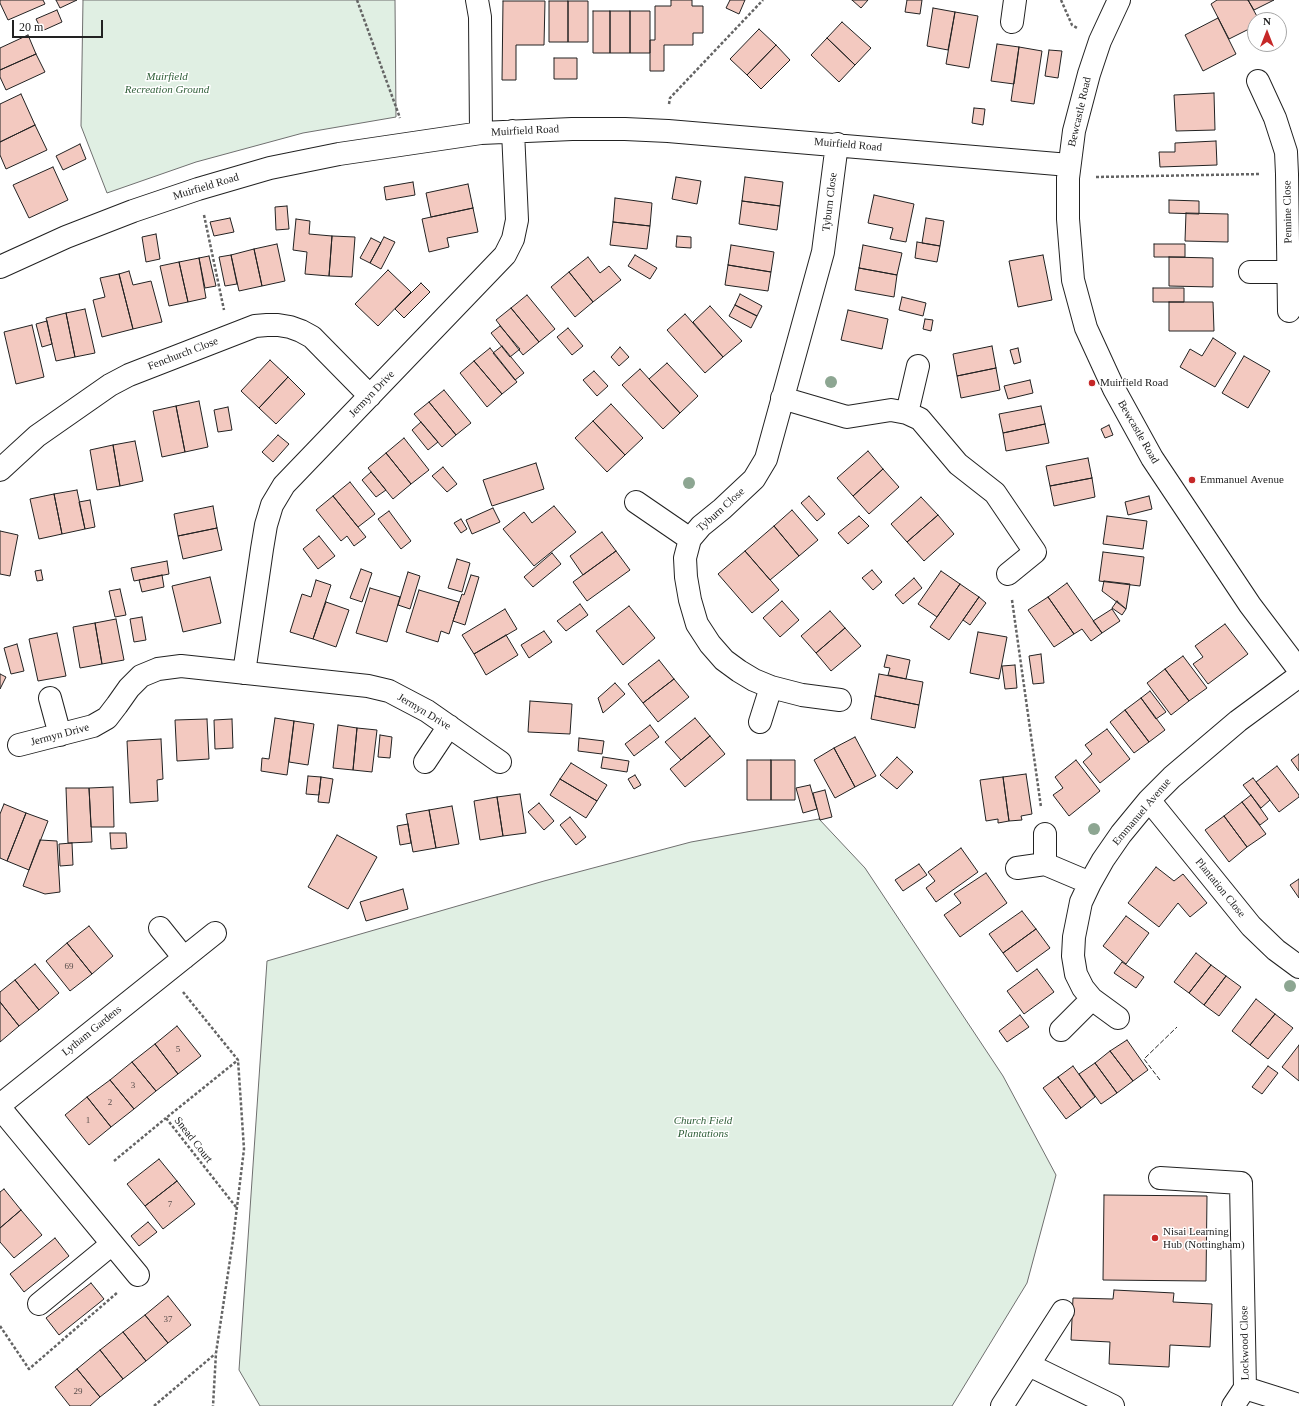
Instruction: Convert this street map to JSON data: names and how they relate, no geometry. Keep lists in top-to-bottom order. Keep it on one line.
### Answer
{"streets":{"street":["Bewcastle Road","Muirfield Road","Tyburn Close","Pennine Close","Fenchurch Close","Jermyn Drive","Emmanuel Avenue","Plantation Close","Lytham Gardens","Lockwood Close"],"path":["Snead Court"]},"crossings":[["Bewcastle Road","Muirfield Road"],["Muirfield Road","Tyburn Close"],["Muirfield Road","Jermyn Drive"],["Fenchurch Close","Jermyn Drive"],["Emmanuel Avenue","Plantation Close"]],"parks":["Muirfield Recreation Ground","Church Field Plantations"],"places":["Muirfield Road","Emmanuel Avenue","Nisai Learning Hub (Nottingham)"],"house_numbers":["69","5","3","2","1","7","37","29"],"scale_bar":"20 m","north":"top"}
